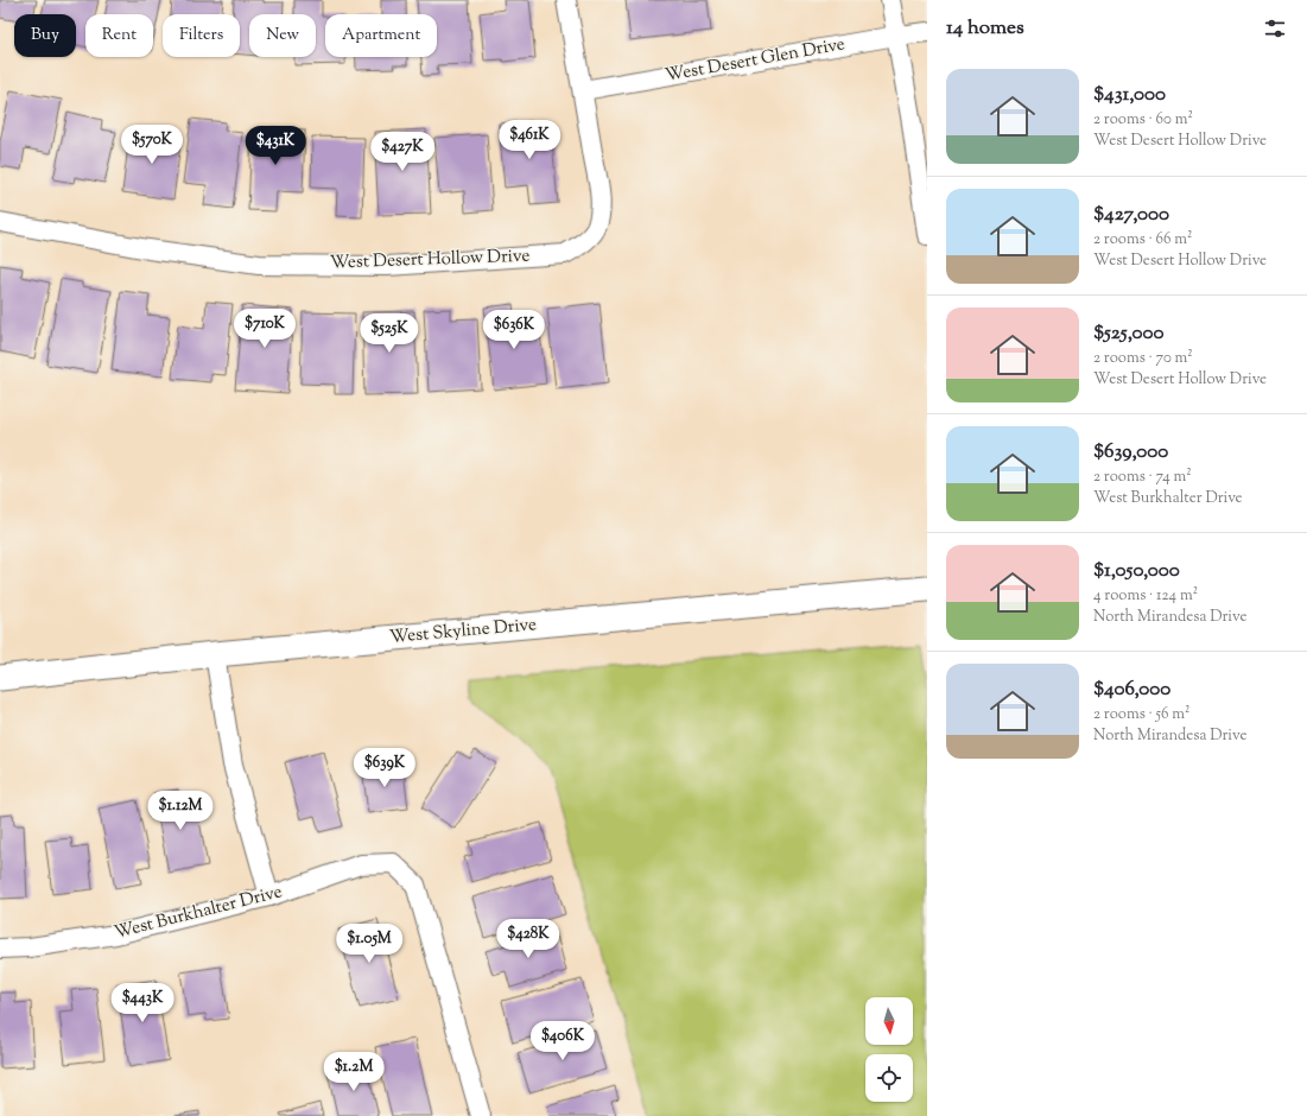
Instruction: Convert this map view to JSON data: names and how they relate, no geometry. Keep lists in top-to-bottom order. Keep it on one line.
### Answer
{"streets":{"street":["West Desert Glen Drive","West Desert Hollow Drive","West Skyline Drive","West Burkhalter Drive"]},"crossings":[["West Desert Glen Drive","West Desert Hollow Drive"]],"north":"bottom","page":{"heading":"14 homes","chip":["Buy","Rent","Filters","New","Apartment"],"list":[{"name":"$431,000","note":"2 rooms · 60 m² · West Desert Hollow Drive"},{"name":"$427,000","note":"2 rooms · 66 m² · West Desert Hollow Drive"},{"name":"$525,000","note":"2 rooms · 70 m² · West Desert Hollow Drive"},{"name":"$639,000","note":"2 rooms · 74 m² · West Burkhalter Drive"},{"name":"$1,050,000","note":"4 rooms · 124 m² · North Mirandesa Drive"},{"name":"$406,000","note":"2 rooms · 56 m² · North Mirandesa Drive"}],"price":["$461K","$570K","$431K","$427K","$710K","$636K","$525K","$639K","$1.12M","$428K","$1.05M","$443K","$406K","$1.2M"]}}
